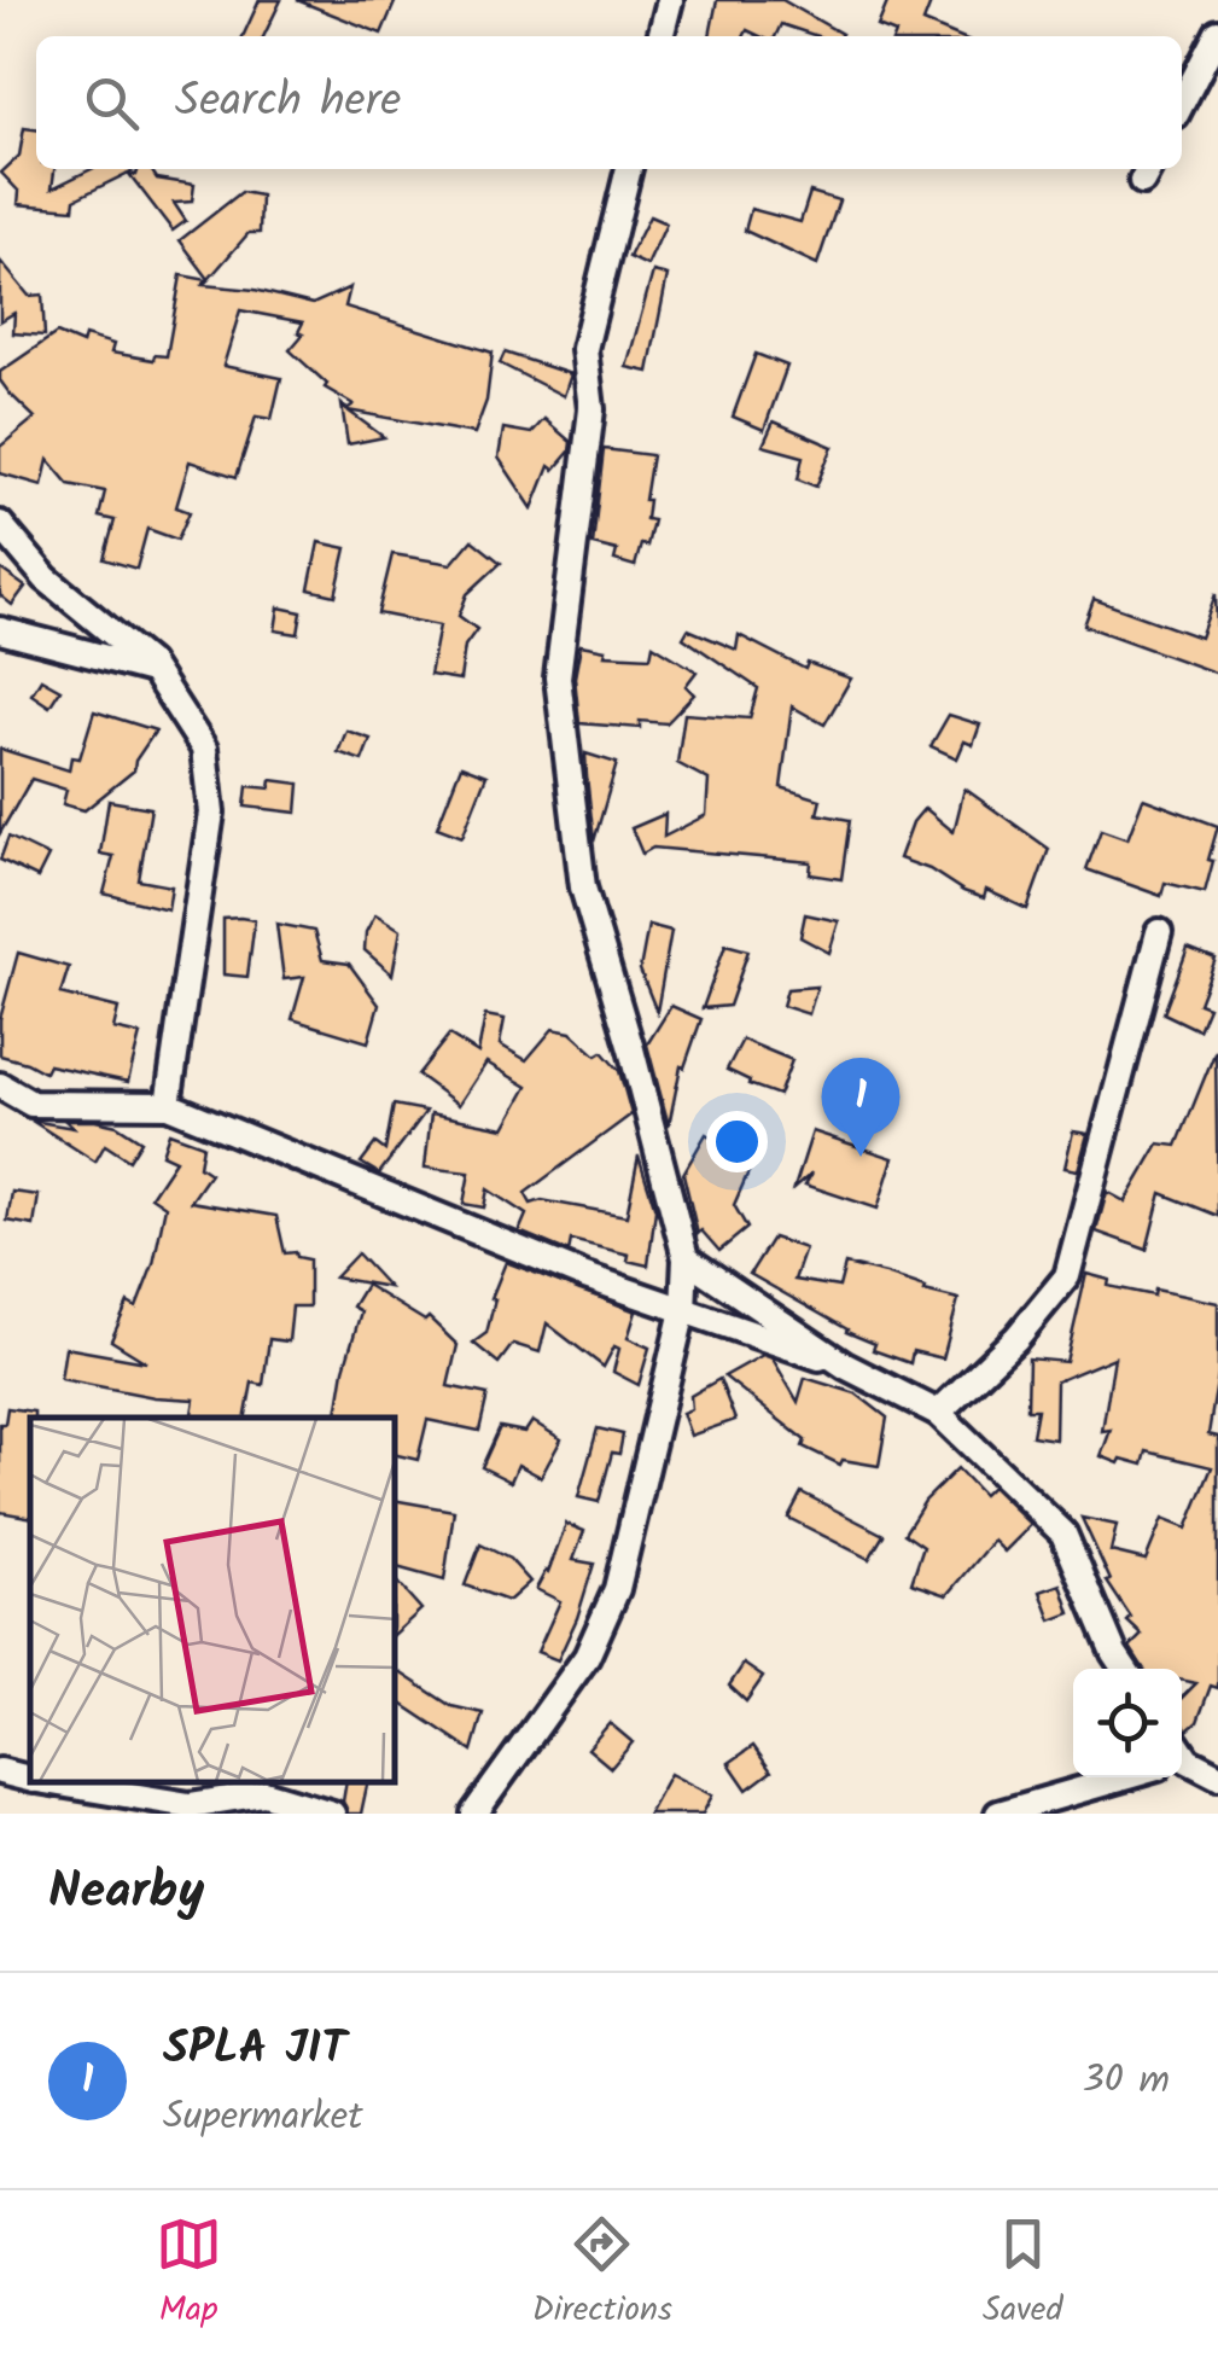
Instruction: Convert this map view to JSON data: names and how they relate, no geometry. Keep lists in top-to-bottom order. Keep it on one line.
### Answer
{"page":{"search":"Search here","pins":"1","heading":"Nearby","list":[{"mark":"1","name":"SPLA JIT","note":"Supermarket","value":"30 m"}],"nav":["Map","Directions","Saved"]}}
